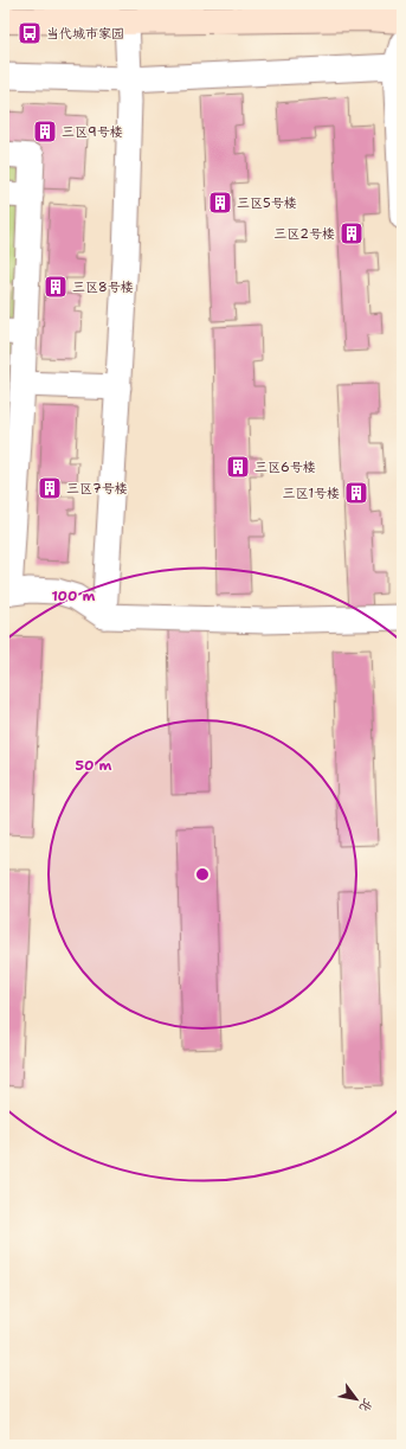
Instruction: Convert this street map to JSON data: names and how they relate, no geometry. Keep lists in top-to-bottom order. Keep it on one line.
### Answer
{"places":{"bus stop":["当代城市家园"],"building":["三区9号楼","三区5号楼","三区2号楼","三区8号楼","三区6号楼","三区7号楼","三区1号楼"]},"north":"bottom right","rings":["100 m","50 m"]}
